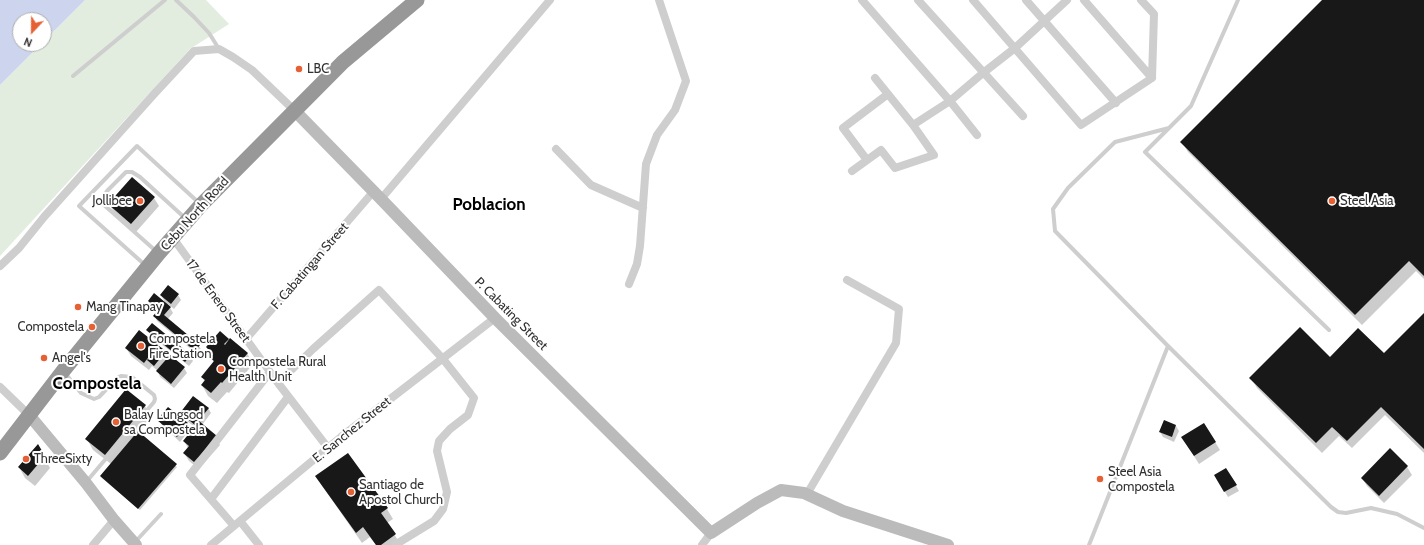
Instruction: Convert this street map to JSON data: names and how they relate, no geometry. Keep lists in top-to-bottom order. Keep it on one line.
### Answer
{"streets":{"highway":["Cebu North Road"],"street":["F. Cabatingan Street","17 de Enero Street","P. Cabating Street","E. Sanchez Street"]},"crossings":[["Cebu North Road","17 de Enero Street"],["Cebu North Road","P. Cabating Street"],["F. Cabatingan Street","17 de Enero Street"],["F. Cabatingan Street","P. Cabating Street"],["17 de Enero Street","E. Sanchez Street"],["P. Cabating Street","E. Sanchez Street"]],"districts":["Poblacion","Compostela"],"places":["LBC","Jollibee","Steel Asia","Mang Tinapay","Compostela","Compostela Fire Station","Angel's","Compostela Rural Health Unit","Balay Lungsod sa Compostela","ThreeSixty","Steel Asia Compostela","Santiago de Apostol Church"],"north":"bottom"}
